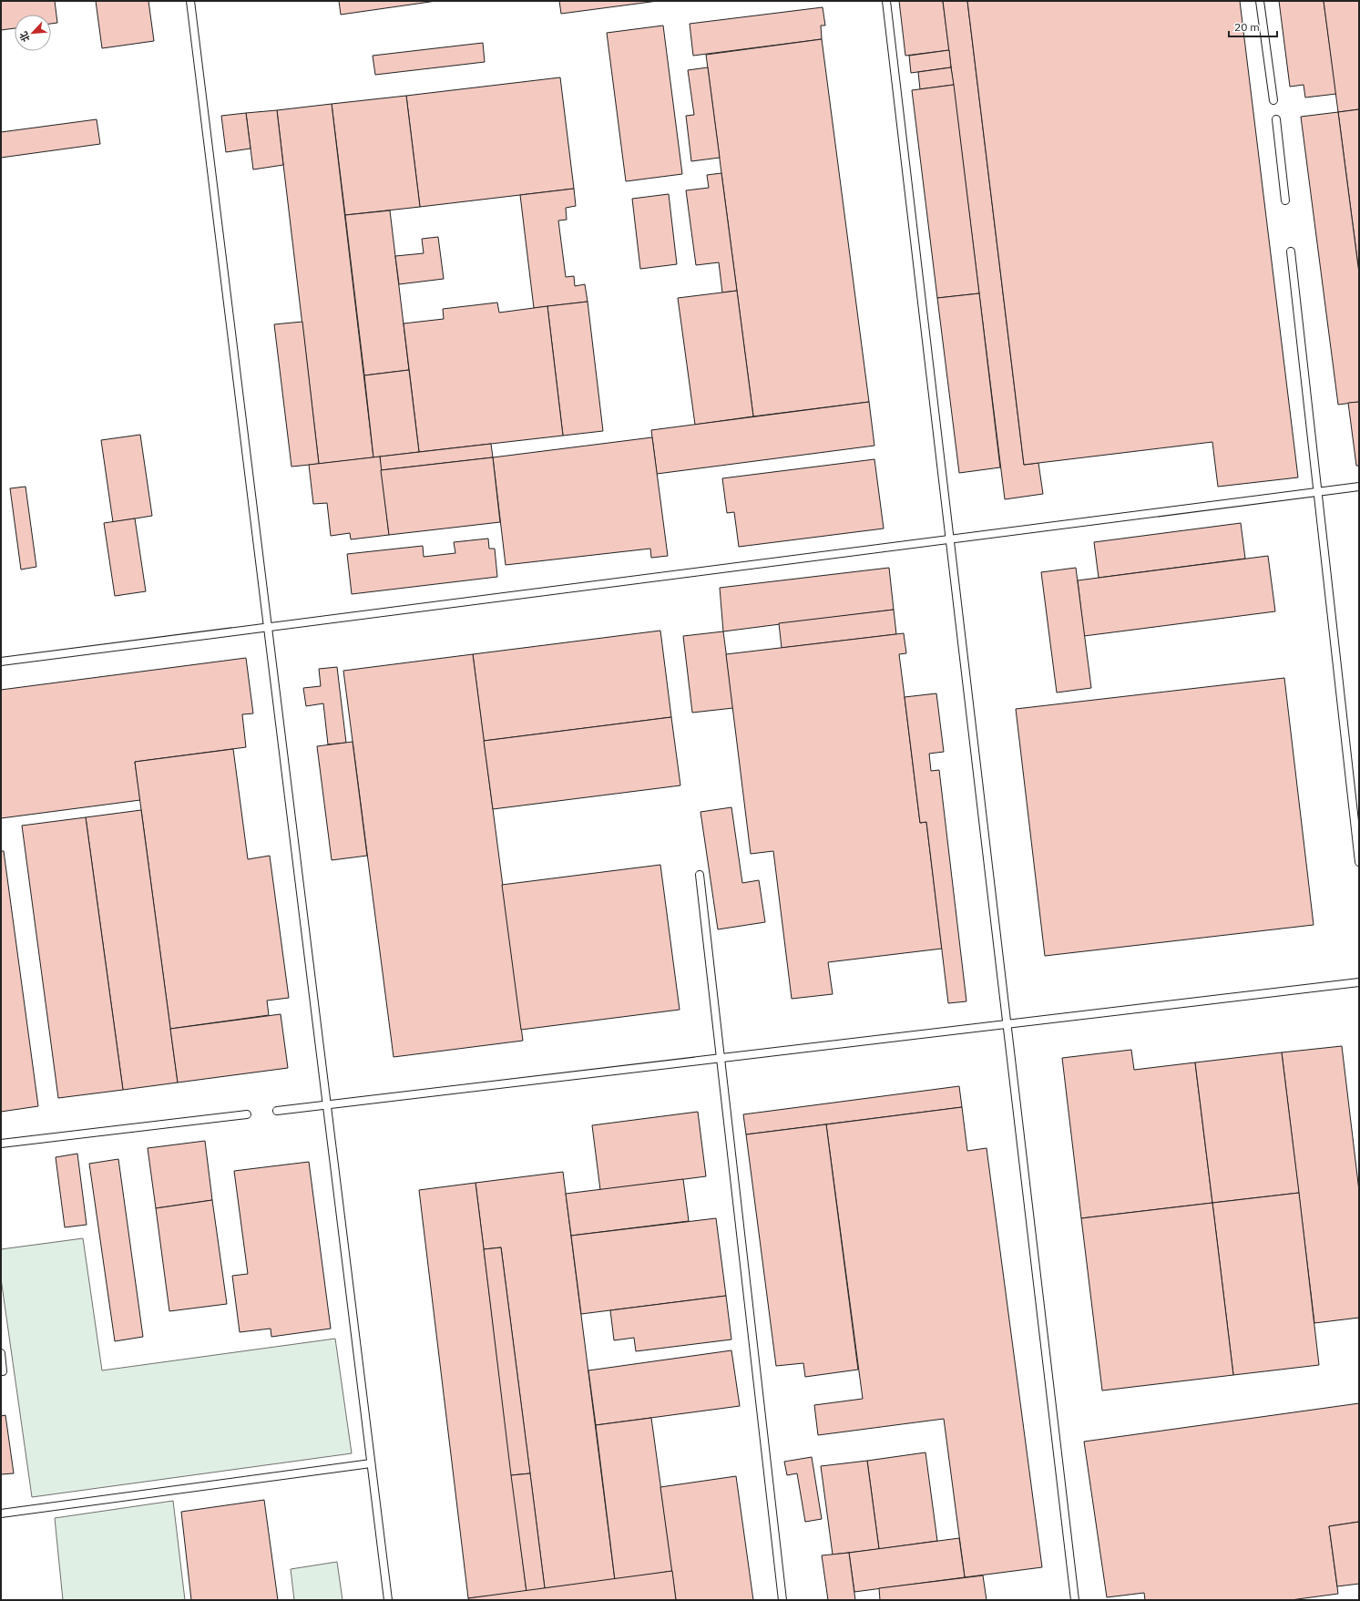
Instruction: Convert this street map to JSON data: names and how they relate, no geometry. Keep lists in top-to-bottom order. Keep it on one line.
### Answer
{"scale_bar":"20 m","north":"bottom left"}
